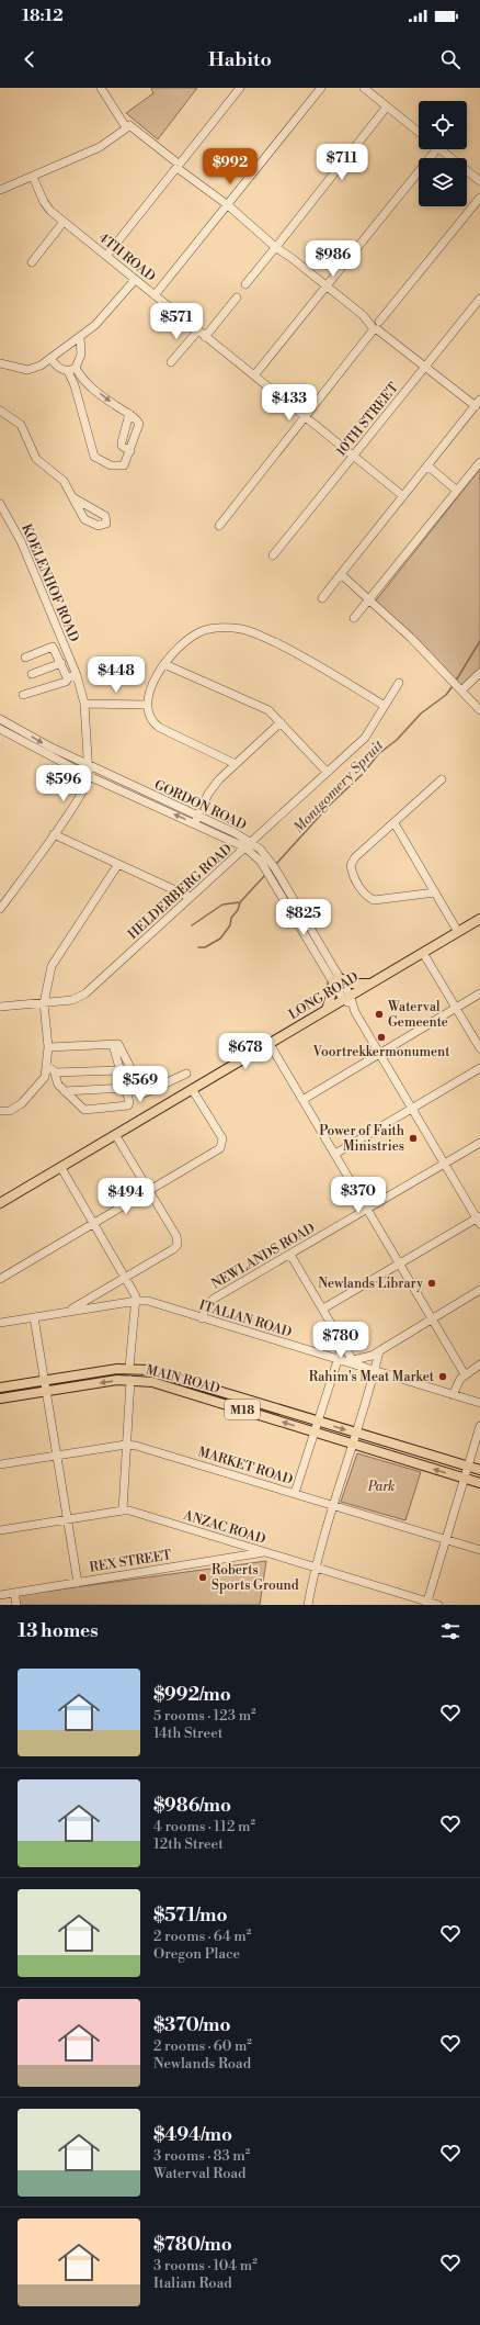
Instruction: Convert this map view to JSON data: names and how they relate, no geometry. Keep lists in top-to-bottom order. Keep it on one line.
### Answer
{"streets":{"main road":["LONG ROAD","MAIN ROAD","M18"],"street":["4TH ROAD","10TH STREET","KOELENHOF ROAD","GORDON ROAD","HELDERBERG ROAD","NEWLANDS ROAD","ITALIAN ROAD","MARKET ROAD","ANZAC ROAD","REX STREET"]},"crossings":[["4TH ROAD","10TH STREET"],["KOELENHOF ROAD","GORDON ROAD"],["GORDON ROAD","HELDERBERG ROAD"],["GORDON ROAD","LONG ROAD"],["NEWLANDS ROAD","ITALIAN ROAD"],["ANZAC ROAD","REX STREET"]],"water":["Montgomery Spruit"],"parks":["Park"],"places":["Waterval Gemeente","Voortrekkermonument","Power of Faith Ministries","Newlands Library","Rahim's Meat Market","Roberts Sports Ground"],"page":{"status":"18:12","header":"Habito","price":["$711","$992","$986","$571","$433","$448","$596","$825","$678","$569","$370","$494","$780"],"heading":"13 homes","list":[{"name":"$992/mo","note":"5 rooms · 123 m² · 14th Street"},{"name":"$986/mo","note":"4 rooms · 112 m² · 12th Street"},{"name":"$571/mo","note":"2 rooms · 64 m² · Oregon Place"},{"name":"$370/mo","note":"2 rooms · 60 m² · Newlands Road"},{"name":"$494/mo","note":"3 rooms · 83 m² · Waterval Road"},{"name":"$780/mo","note":"3 rooms · 104 m² · Italian Road"}]}}
